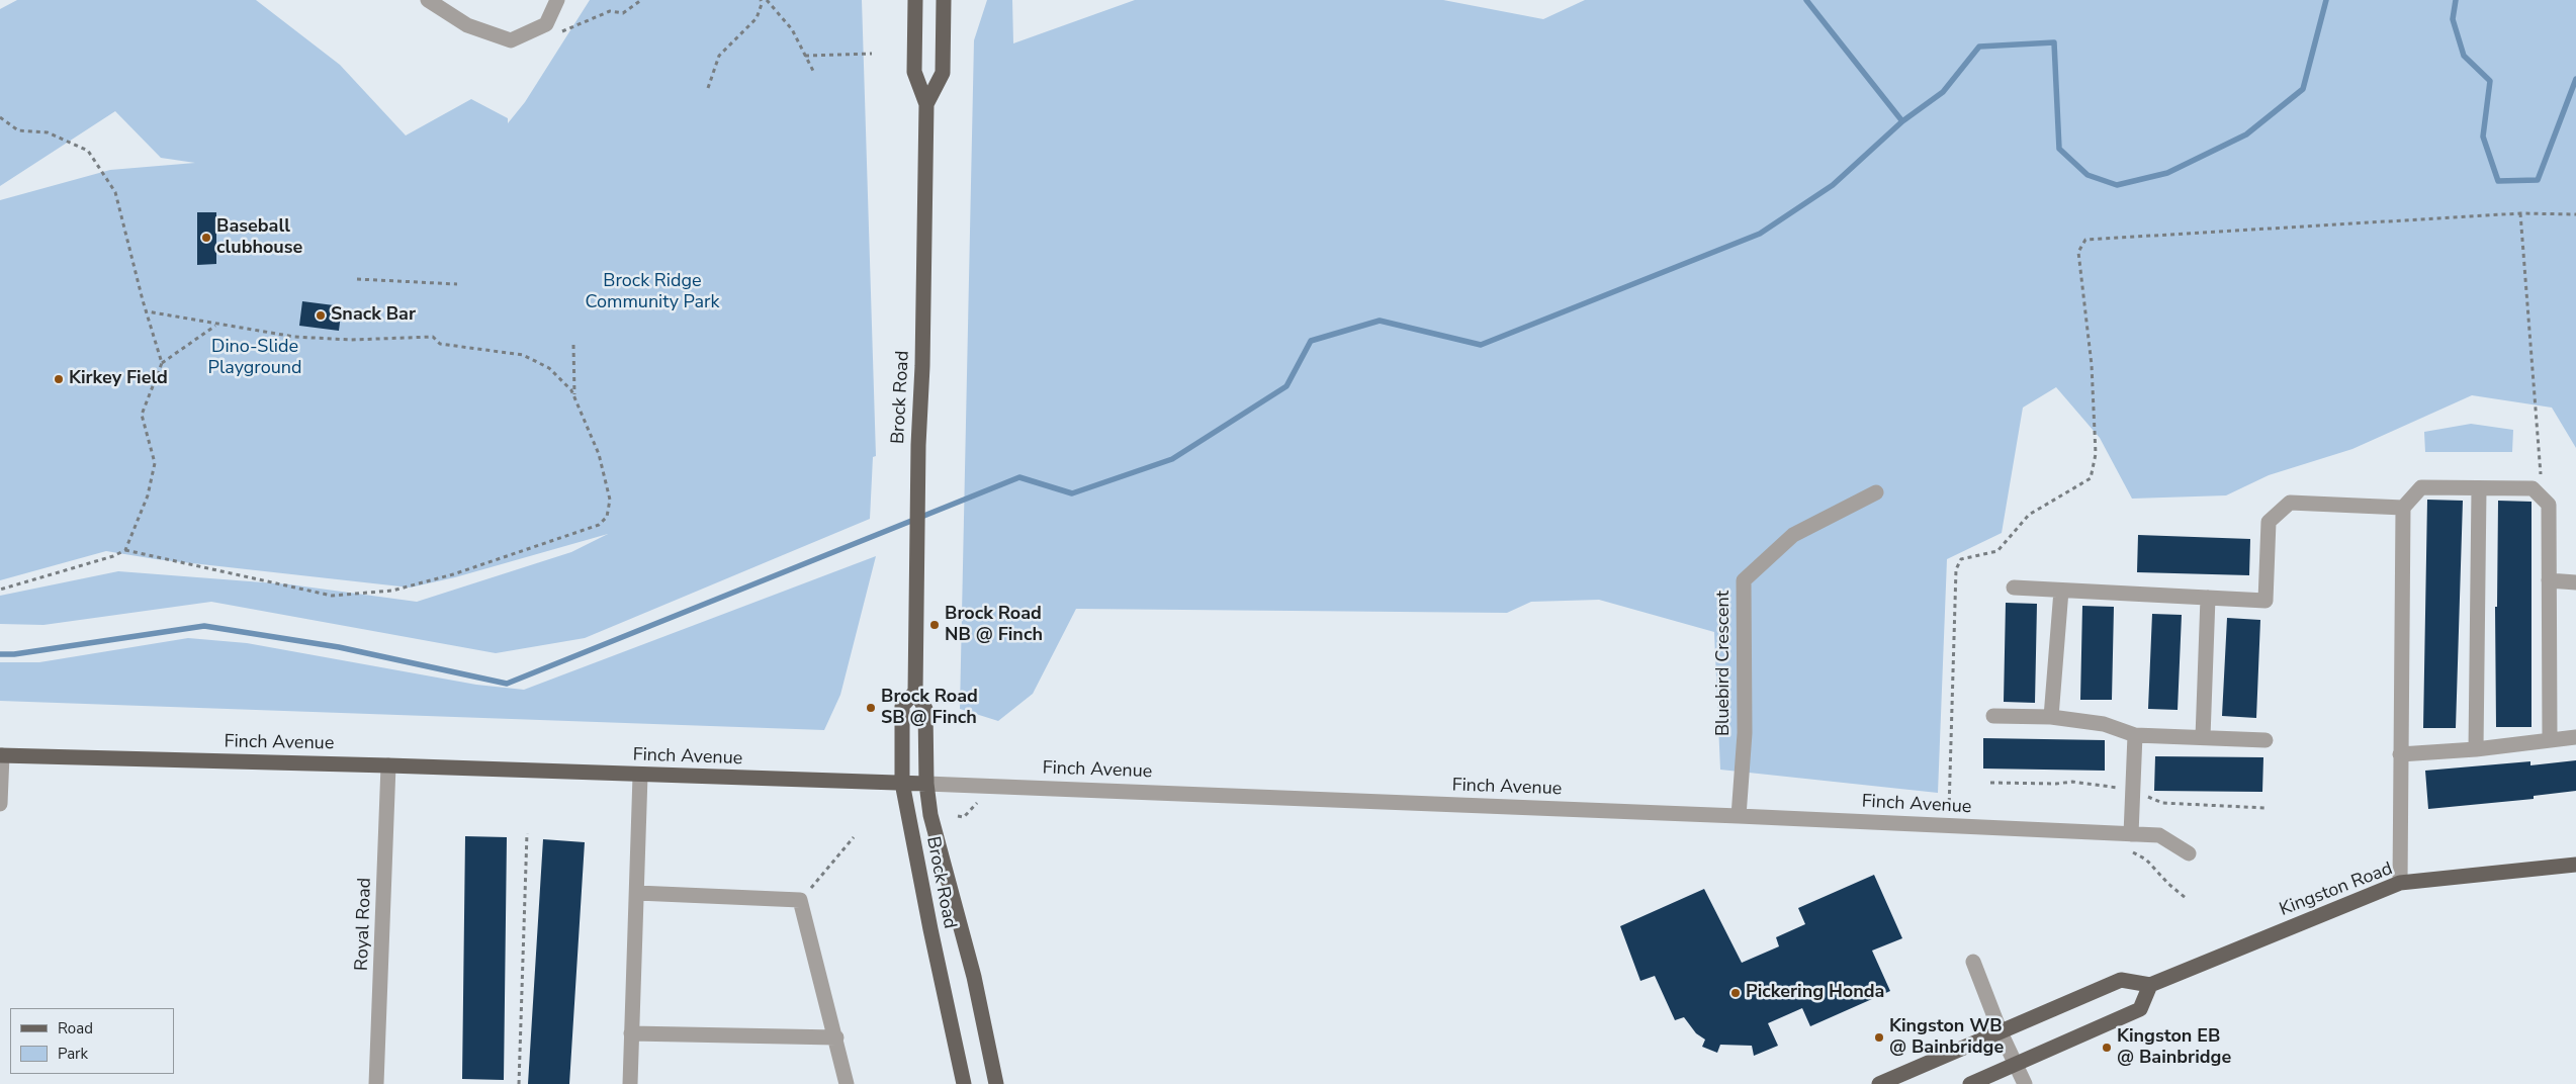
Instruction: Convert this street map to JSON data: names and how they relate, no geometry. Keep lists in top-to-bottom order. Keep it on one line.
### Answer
{"streets":{"main road":["Brock Road","Finch Avenue","Kingston Road"],"street":["Bluebird Crescent","Royal Road"]},"crossings":[["Brock Road","Finch Avenue"],["Bluebird Crescent","Finch Avenue"],["Finch Avenue","Royal Road"]],"parks":["Brock Ridge Community Park","Dino-Slide Playground"],"places":["Baseball clubhouse","Snack Bar","Kirkey Field","Brock Road NB @ Finch","Brock Road SB @ Finch","Pickering Honda","Kingston WB @ Bainbridge","Kingston EB @ Bainbridge"],"legend":["Road","Park"]}
